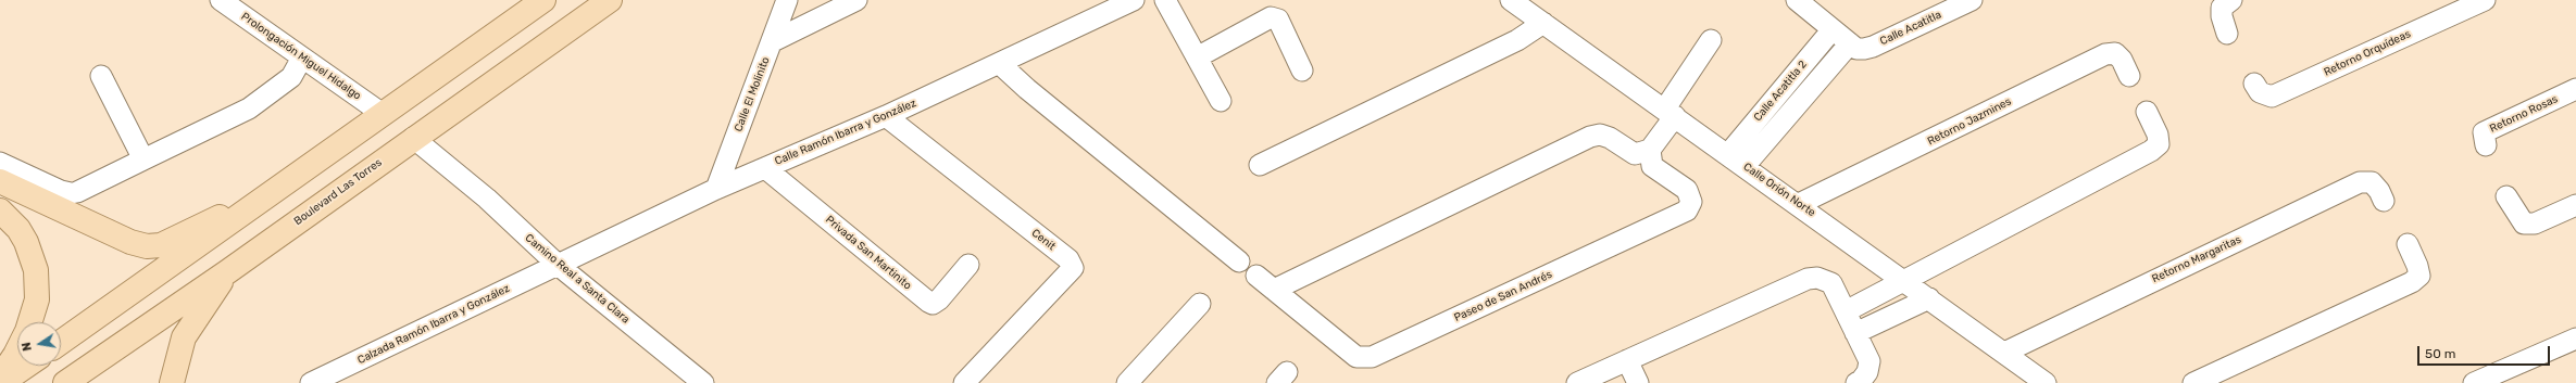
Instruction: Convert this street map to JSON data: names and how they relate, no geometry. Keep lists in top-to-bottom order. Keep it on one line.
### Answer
{"streets":{"main road":["Boulevard Las Torres"],"street":["Calle Acatitla","Retorno Orquídeas","Prolongación Miguel Hidalgo","Calle Acatitla 2","Calle El Molinito","Retorno Rosas","Retorno Jazmines","Calle Ramón Ibarra y González","Calle Orión Norte","Cenit","Privada San Martinito","Retorno Margaritas","Camino Real a Santa Clara","Paseo de San Andrés","Calzada Ramón Ibarra y González"]},"crossings":[["Calle Acatitla","Calle Acatitla 2"],["Calle Acatitla 2","Calle Orión Norte"],["Calle El Molinito","Calle Ramón Ibarra y González"],["Retorno Jazmines","Calle Orión Norte"],["Calle Ramón Ibarra y González","Cenit"],["Calle Ramón Ibarra y González","Privada San Martinito"],["Calle Ramón Ibarra y González","Camino Real a Santa Clara"],["Calle Ramón Ibarra y González","Calzada Ramón Ibarra y González"],["Calle Orión Norte","Retorno Margaritas"],["Boulevard Las Torres","Camino Real a Santa Clara"],["Camino Real a Santa Clara","Calzada Ramón Ibarra y González"]],"scale_bar":"50 m","north":"left"}
